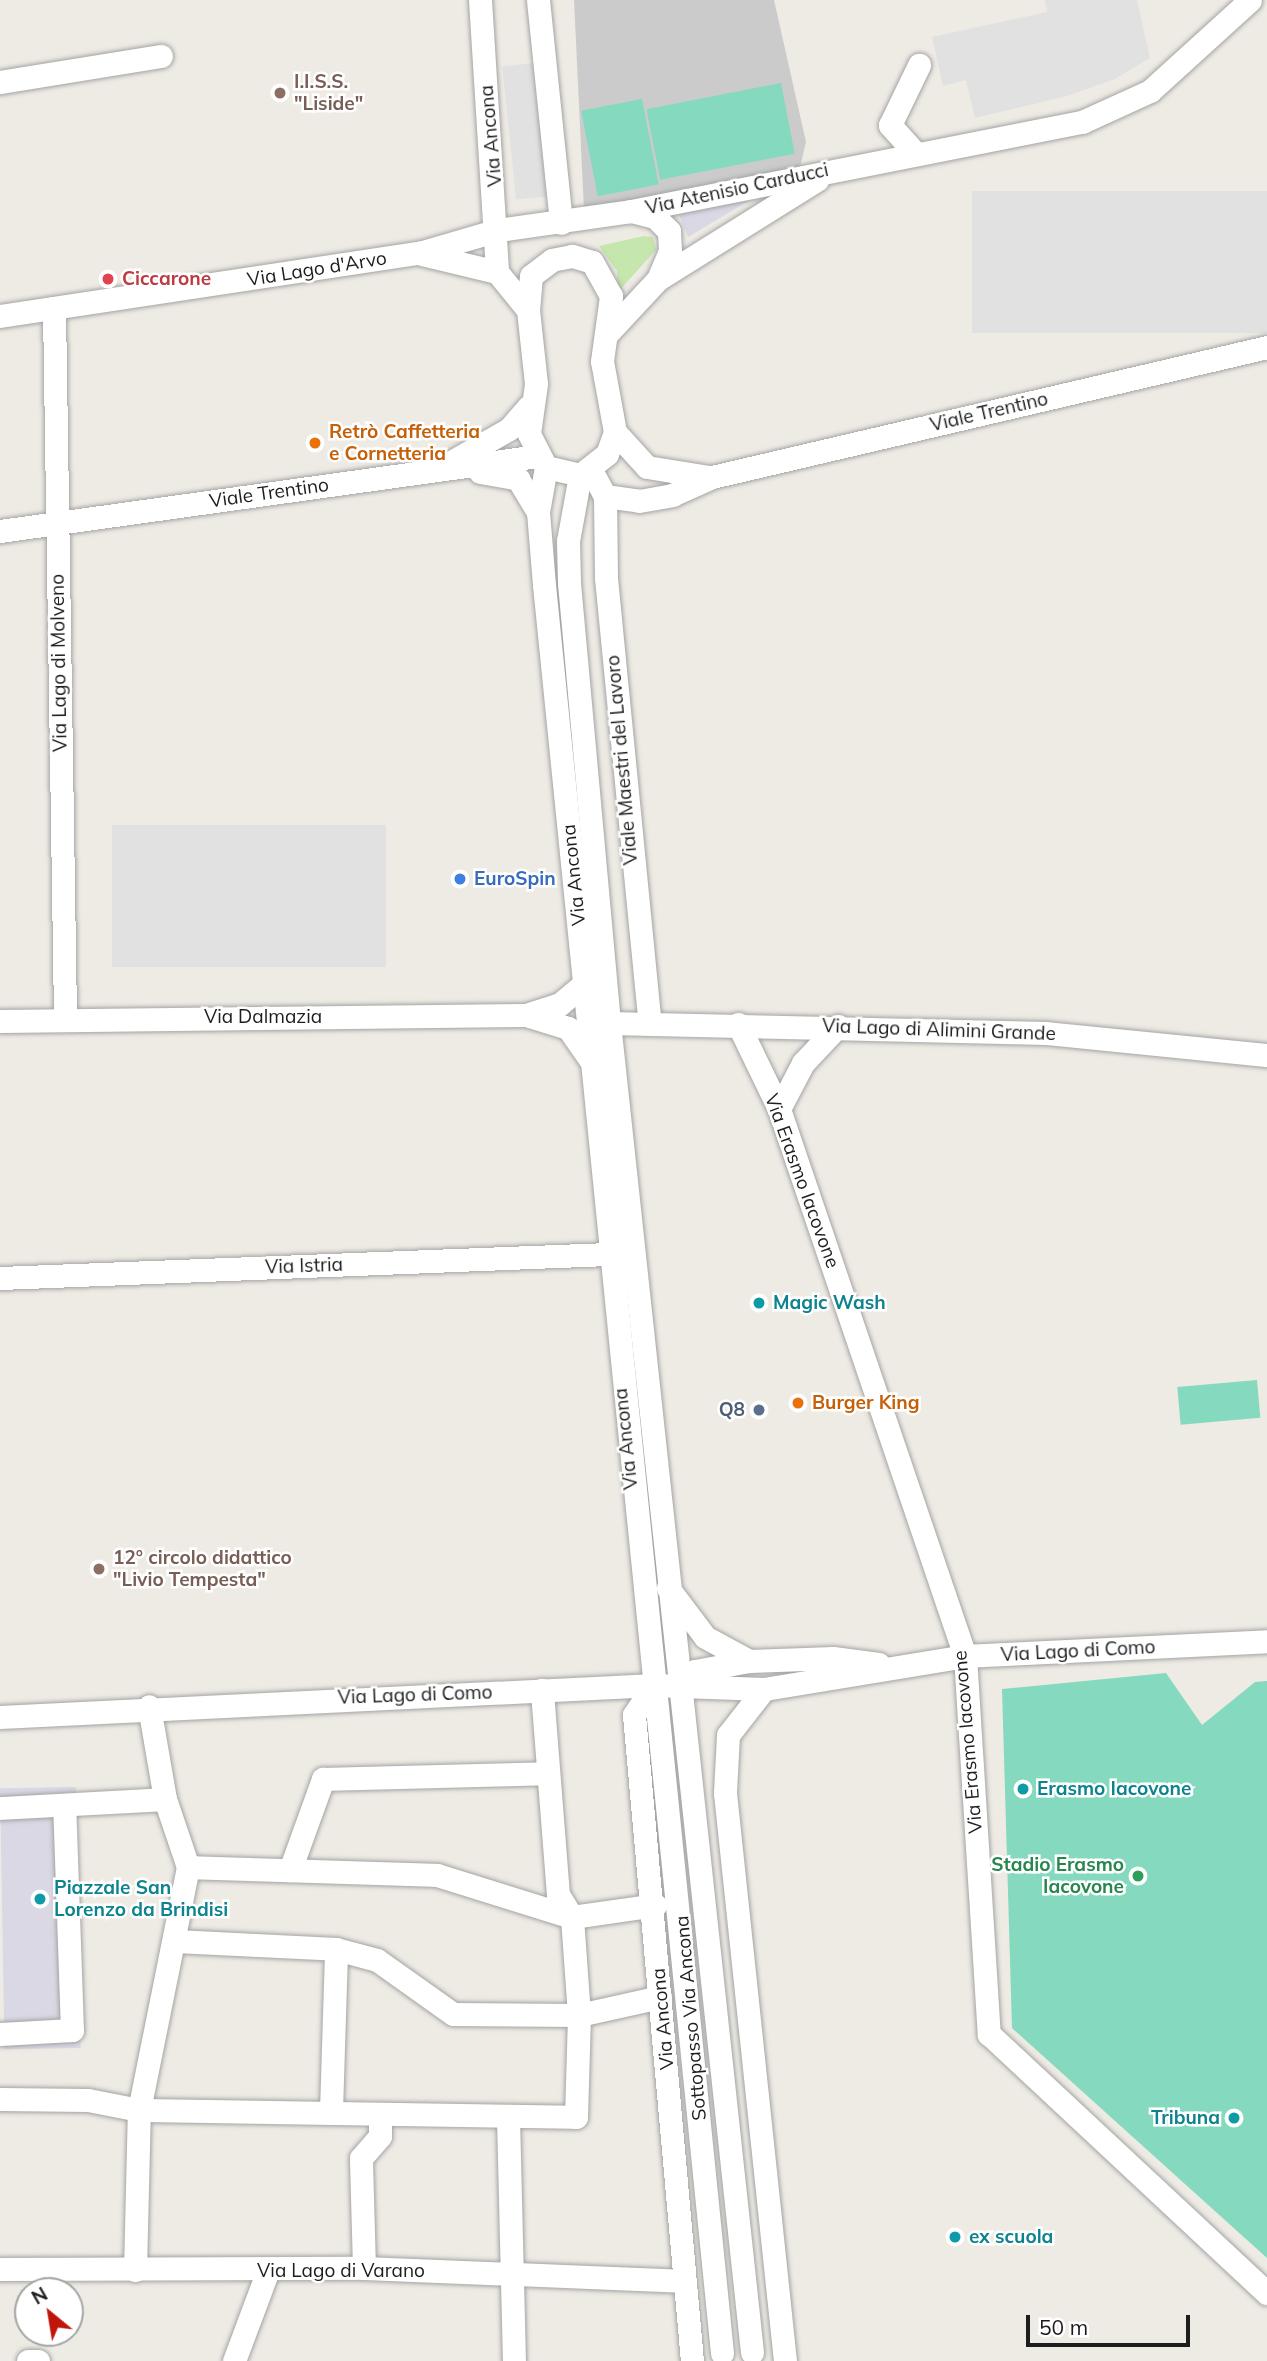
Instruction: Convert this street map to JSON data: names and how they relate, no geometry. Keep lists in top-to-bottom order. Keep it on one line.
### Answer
{"streets":{"street":["Via Ancona","Via Atenisio Carducci","Via Lago d'Arvo","Viale Trentino","Via Lago di Molveno","Viale Maestri del Lavoro","Via Dalmazia","Via Lago di Alimini Grande","Via Erasmo Iacovone","Via Istria","Via Lago di Como","Sottopasso Via Ancona","Via Lago di Varano"]},"crossings":[["Via Ancona","Via Lago d'Arvo"],["Via Ancona","Viale Trentino"],["Via Ancona","Via Dalmazia"],["Via Ancona","Via Lago di Alimini Grande"],["Via Ancona","Via Istria"],["Via Ancona","Via Lago di Como"],["Via Ancona","Sottopasso Via Ancona"],["Via Ancona","Via Lago di Varano"],["Via Atenisio Carducci","Via Lago d'Arvo"],["Via Lago d'Arvo","Via Lago di Molveno"],["Viale Trentino","Via Lago di Molveno"],["Viale Trentino","Viale Maestri del Lavoro"],["Via Lago di Molveno","Via Dalmazia"],["Viale Maestri del Lavoro","Via Lago di Alimini Grande"],["Via Lago di Alimini Grande","Via Erasmo Iacovone"],["Via Erasmo Iacovone","Via Lago di Como"],["Via Lago di Como","Sottopasso Via Ancona"]],"places":["I.I.S.S. \"Liside\"","Ciccarone","Retrò Caffetteria e Cornetteria","EuroSpin","Magic Wash","Burger King","Q8","12° circolo didattico \"Livio Tempesta\"","Erasmo Iacovone","Stadio Erasmo Iacovone","Piazzale San Lorenzo da Brindisi","Tribuna","ex scuola"],"scale_bar":"50 m","north":"top left"}
